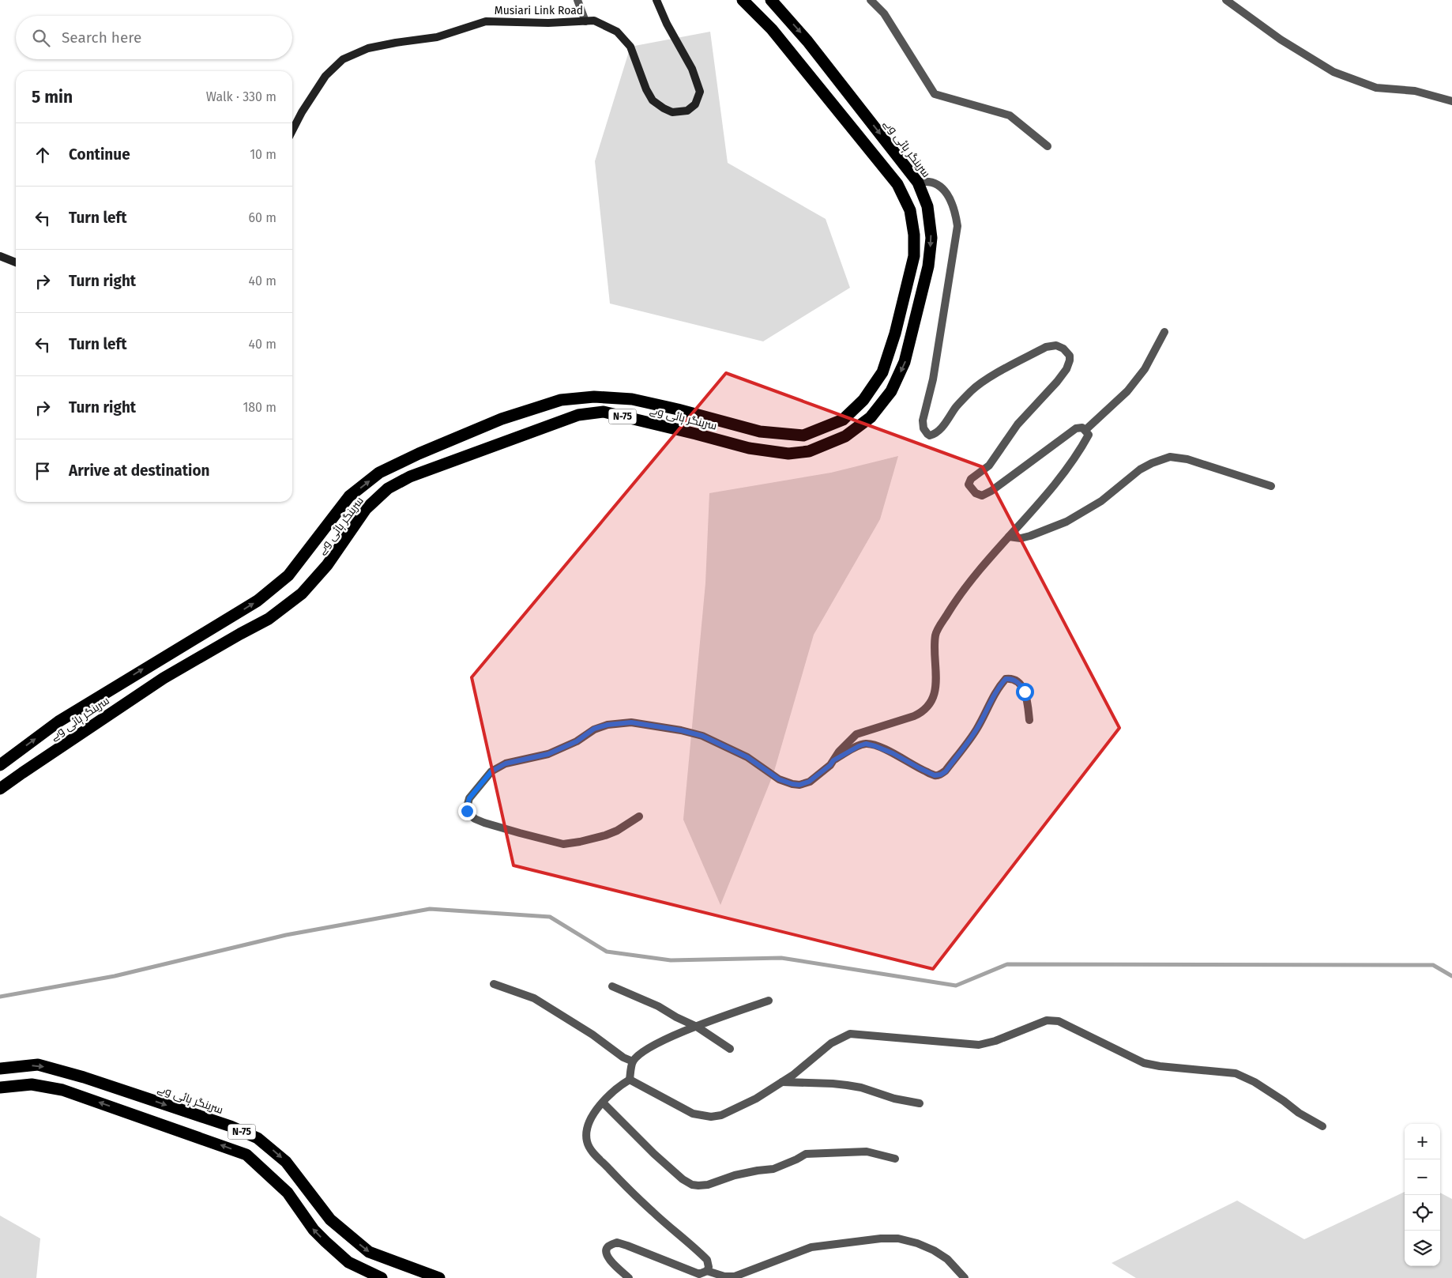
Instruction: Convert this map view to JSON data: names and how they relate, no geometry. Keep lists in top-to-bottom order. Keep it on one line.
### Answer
{"streets":{"highway":["سرینگر ہائی وے","N-75"],"main road":["Musiari Link Road"]},"page":{"search":"Search here","heading":["5 min","Walk · 330 m"],"list":[["Continue","10 m"],["Turn left","60 m"],["Turn right","40 m"],["Turn left","40 m"],["Turn right","180 m"],"Arrive at destination"],"map_buttons":["+","−"]}}
